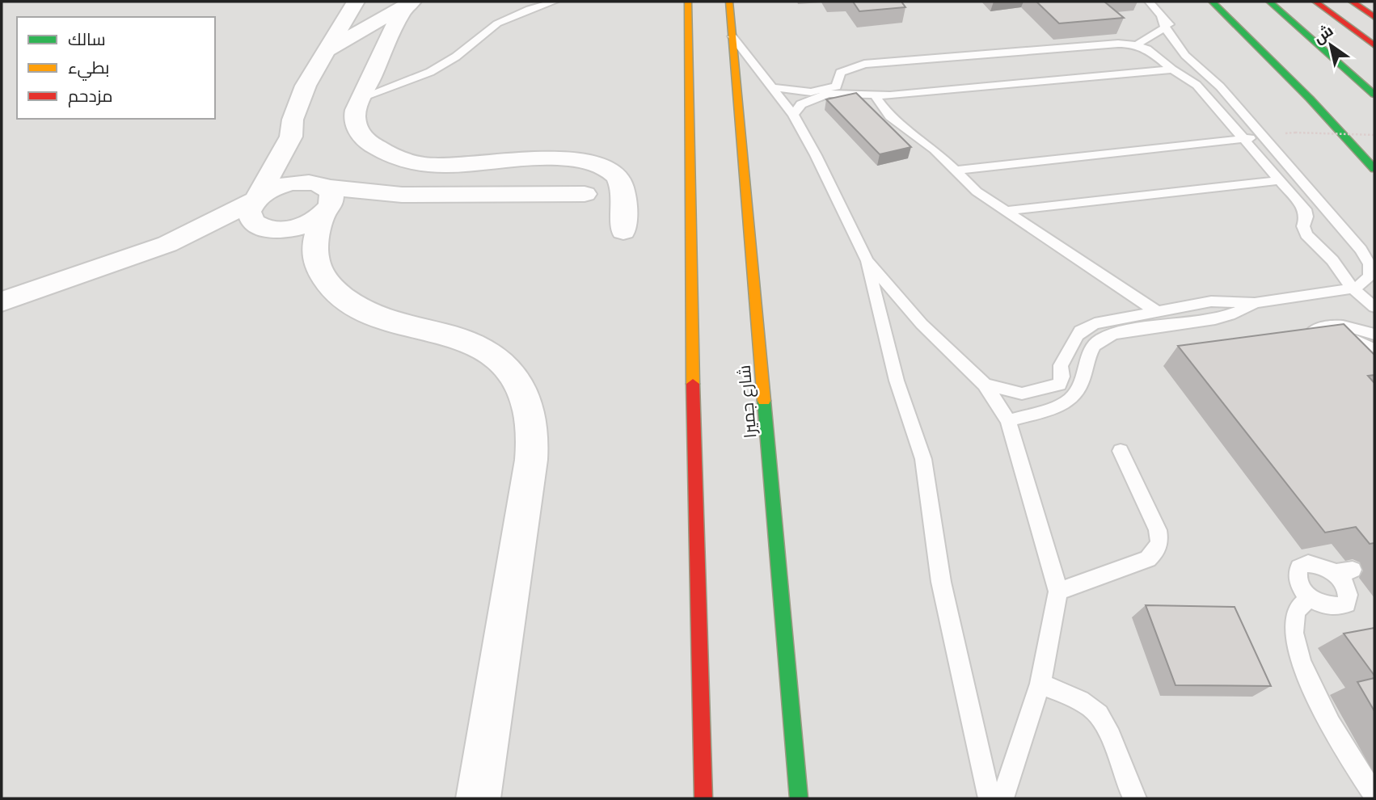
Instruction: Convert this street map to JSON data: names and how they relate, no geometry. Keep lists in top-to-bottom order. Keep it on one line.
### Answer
{"streets":{"main road":["شارع جميرا"]},"legend":["سالك","بطيء","مزدحم"],"north":"top left"}
